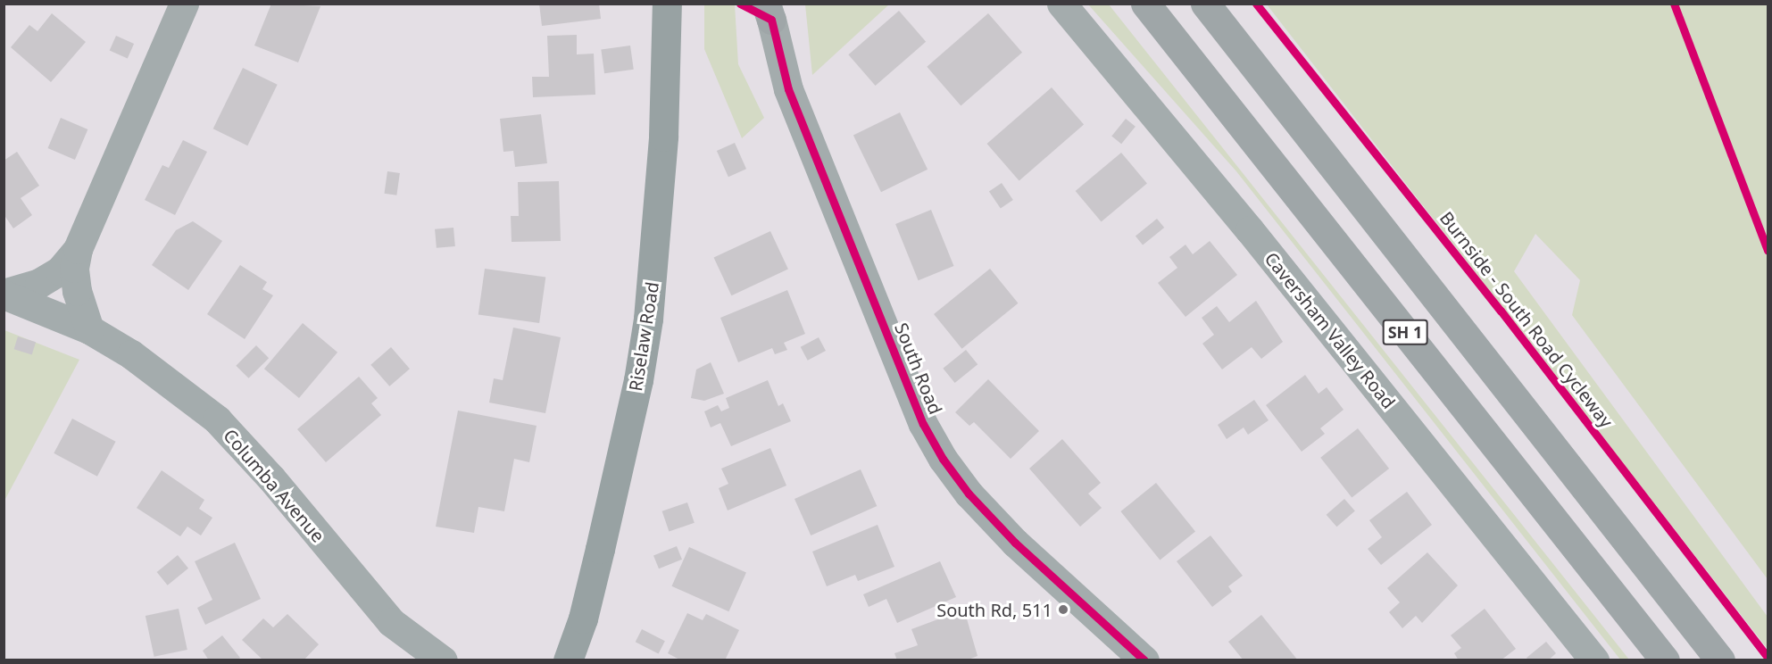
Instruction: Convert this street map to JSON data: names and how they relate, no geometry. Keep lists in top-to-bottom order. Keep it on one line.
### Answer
{"streets":{"highway":["SH 1"],"main road":["Riselaw Road"],"street":["Caversham Valley Road","South Road","Columba Avenue"],"cycle path":["Burnside - South Road Cycleway"]},"places":["South Rd, 511"]}
